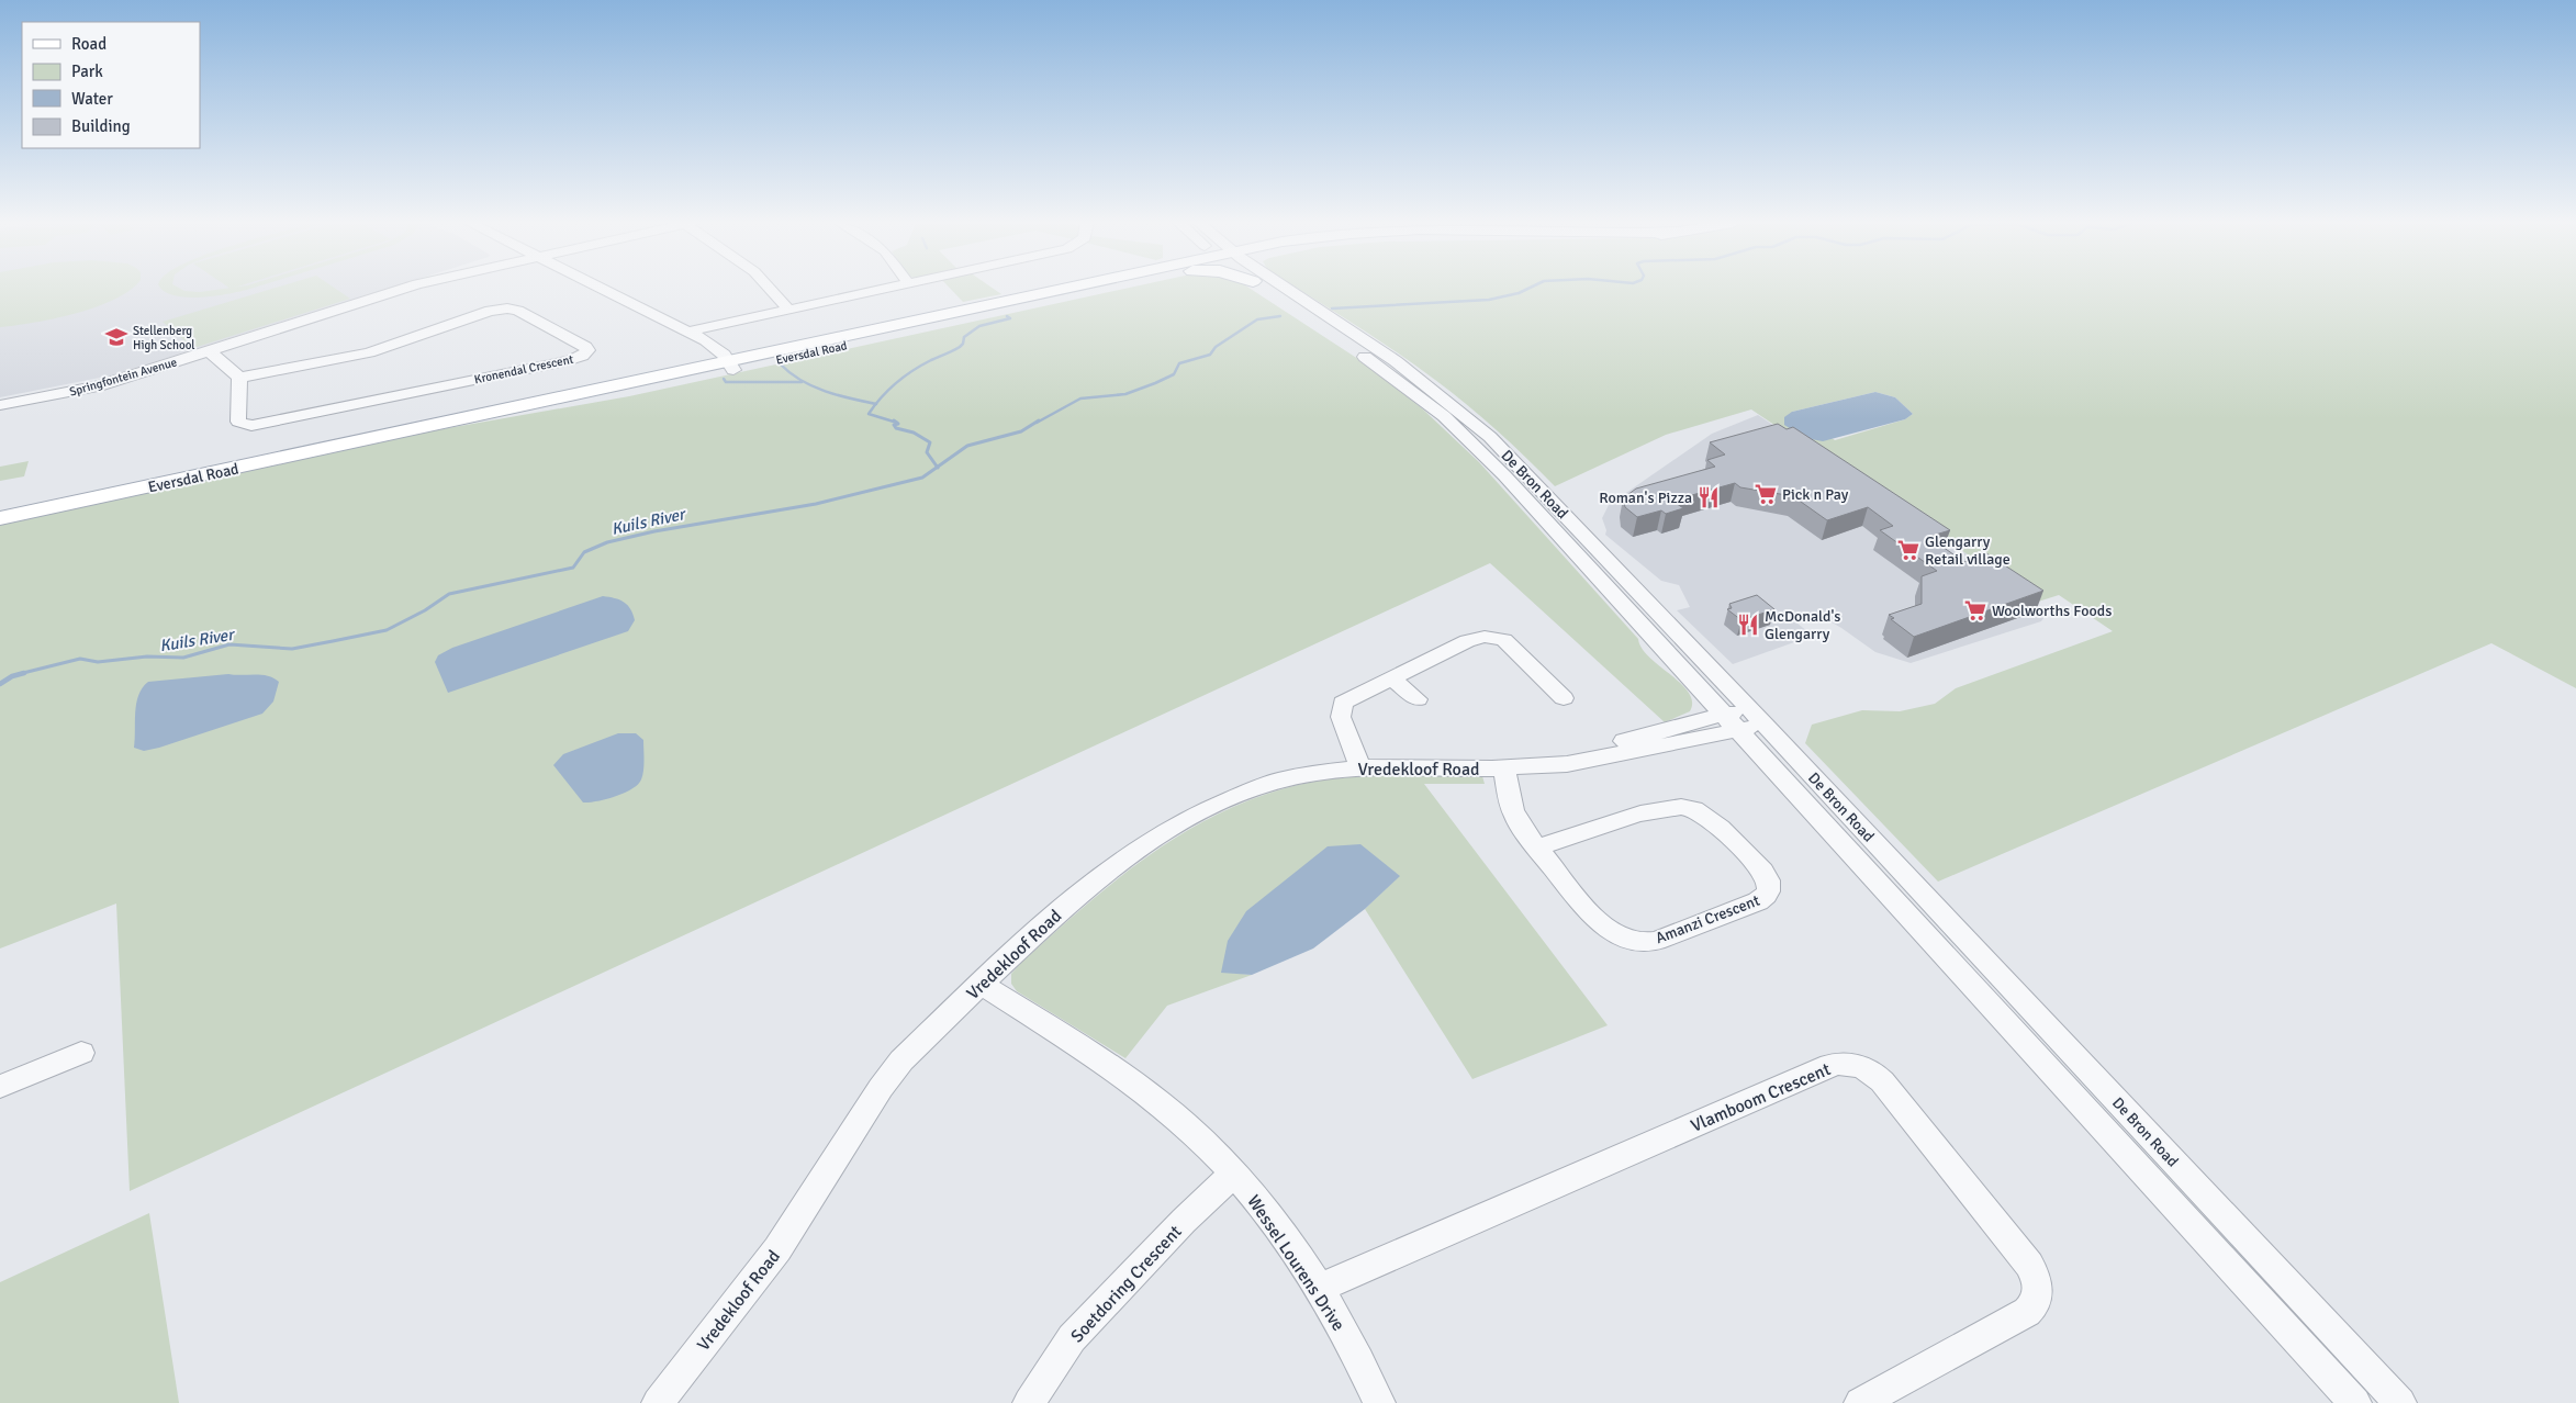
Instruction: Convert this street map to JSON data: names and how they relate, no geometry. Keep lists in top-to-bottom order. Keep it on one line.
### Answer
{"streets":{"main road":["Eversdal Road"],"street":["Kronendal Crescent","Springfontein Avenue","De Bron Road","Vredekloof Road","Amanzi Crescent","Vlamboom Crescent","Wessel Lourens Drive","Soetdoring Crescent"]},"crossings":[["De Bron Road","Vredekloof Road"],["Vredekloof Road","Amanzi Crescent"],["Vredekloof Road","Wessel Lourens Drive"],["Vlamboom Crescent","Wessel Lourens Drive"],["Wessel Lourens Drive","Soetdoring Crescent"]],"water":["Kuils River"],"places":{"school or university":["Stellenberg High School"],"supermarket":["Pick n Pay","Glengarry Retail village","Woolworths Foods"],"restaurant":["Roman's Pizza","McDonald's Glengarry"]},"legend":["Road","Park","Water","Building"]}
